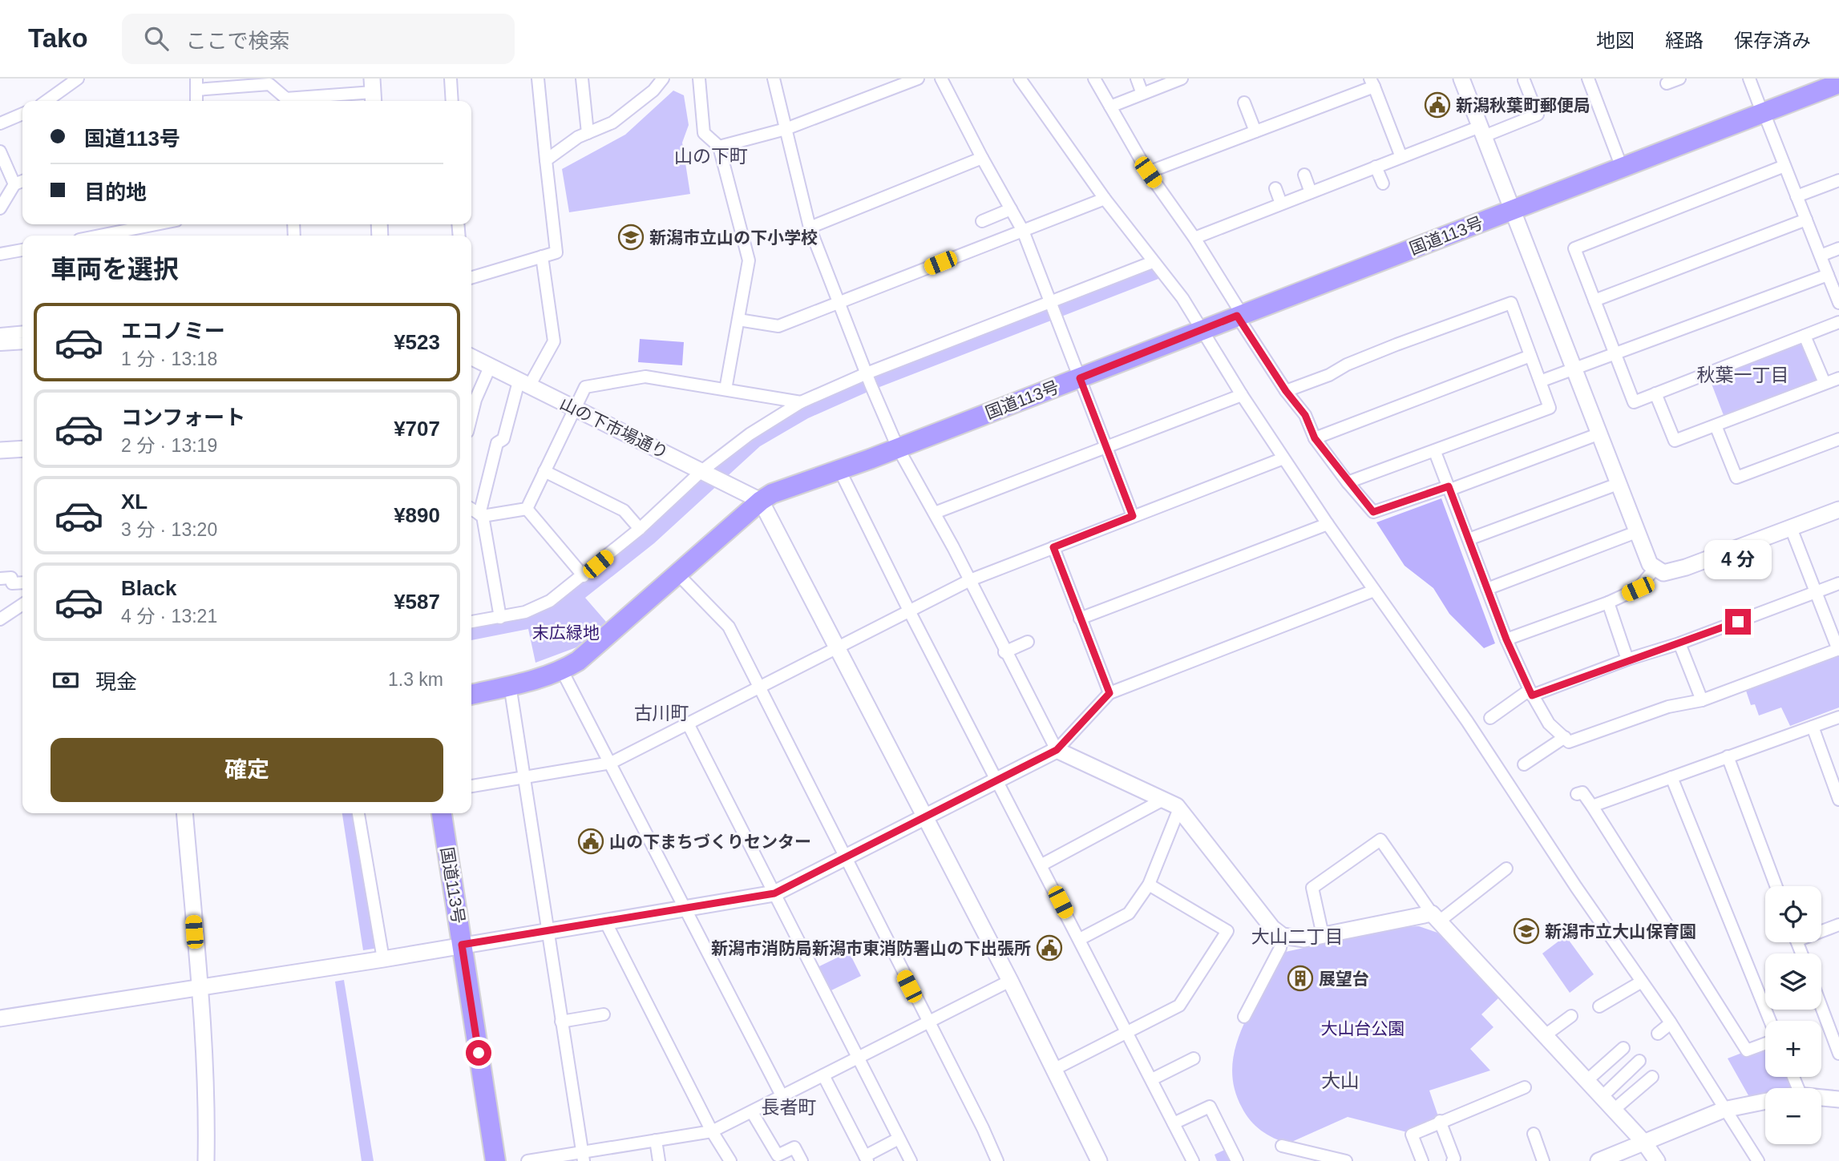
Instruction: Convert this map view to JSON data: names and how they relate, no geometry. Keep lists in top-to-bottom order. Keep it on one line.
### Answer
{"streets":{"highway":["国道113号"],"street":["山の下市場通り"]},"crossings":[["国道113号","山の下市場通り"]],"districts":["山の下町","秋葉一丁目","古川町","大山二丁目","大山","長者町"],"parks":["末広緑地","大山台公園"],"places":{"public building":["新潟秋葉町郵便局","山の下まちづくりセンター","新潟市消防局新潟市東消防署山の下出張所"],"school or university":["新潟市立山の下小学校","新潟市立大山保育園"],"building":["展望台"]},"page":{"header":"Tako","search":"ここで検索","nav":["地図","経路","保存済み"],"banner":["国道113号","目的地"],"heading":"車両を選択","list":[{"name":"エコノミー","note":"1 分 · 13:18","value":"¥523"},{"name":"コンフォート","note":"2 分 · 13:19","value":"¥707"},{"name":"XL","note":"3 分 · 13:20","value":"¥890"},{"name":"Black","note":"4 分 · 13:21","value":"¥587"}],"bubble":"4 分","pay":["現金","1.3 km"],"buttons":"確定","map_buttons":["+","−"]}}
